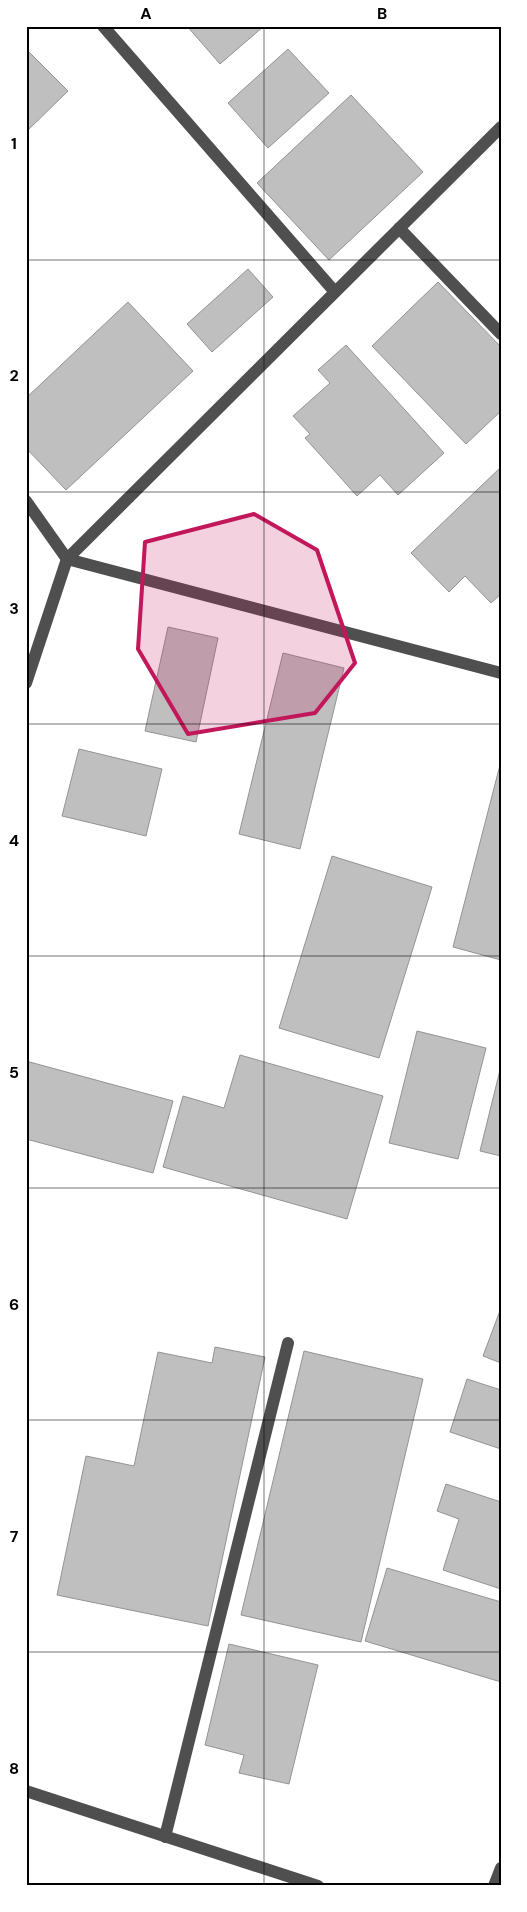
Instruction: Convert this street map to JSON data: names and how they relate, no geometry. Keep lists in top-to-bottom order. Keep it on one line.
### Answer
{"grid":{"columns":["A","B"],"rows":["1","2","3","4","5","6","7","8"]}}
